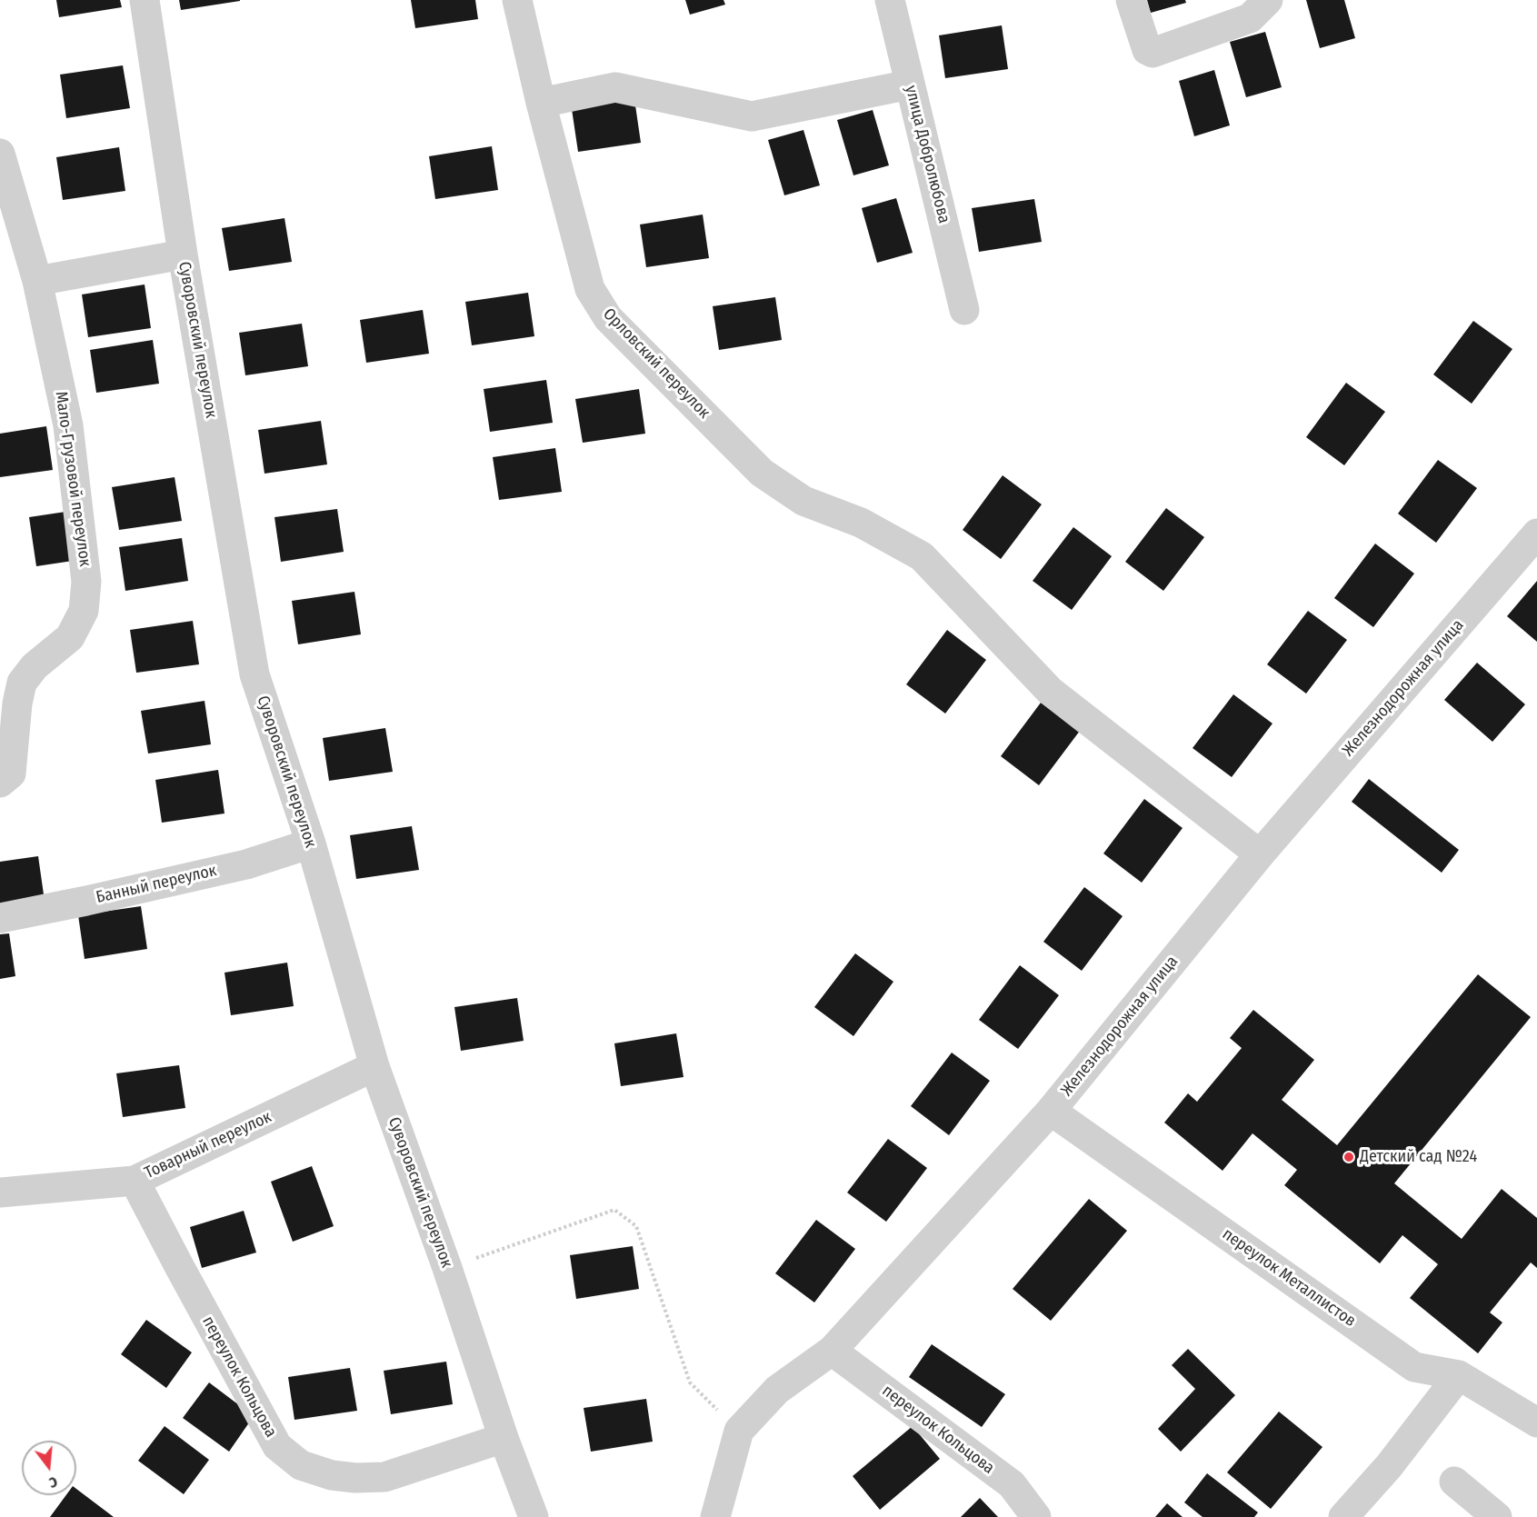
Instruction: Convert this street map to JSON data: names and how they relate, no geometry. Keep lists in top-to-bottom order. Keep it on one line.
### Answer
{"streets":{"street":["улица Добролюбова","Суворовский переулок","Орловский переулок","Мало-Грузовой переулок","Железнодорожная улица","Банный переулок","Товарный переулок","переулок Металлистов","переулок Кольцова"]},"crossings":[["Суворовский переулок","Банный переулок"],["Суворовский переулок","Товарный переулок"],["Суворовский переулок","переулок Кольцова"],["Орловский переулок","Железнодорожная улица"],["Железнодорожная улица","переулок Металлистов"],["Железнодорожная улица","переулок Кольцова"],["Товарный переулок","переулок Кольцова"]],"places":["Детский сад №24"],"north":"bottom"}
